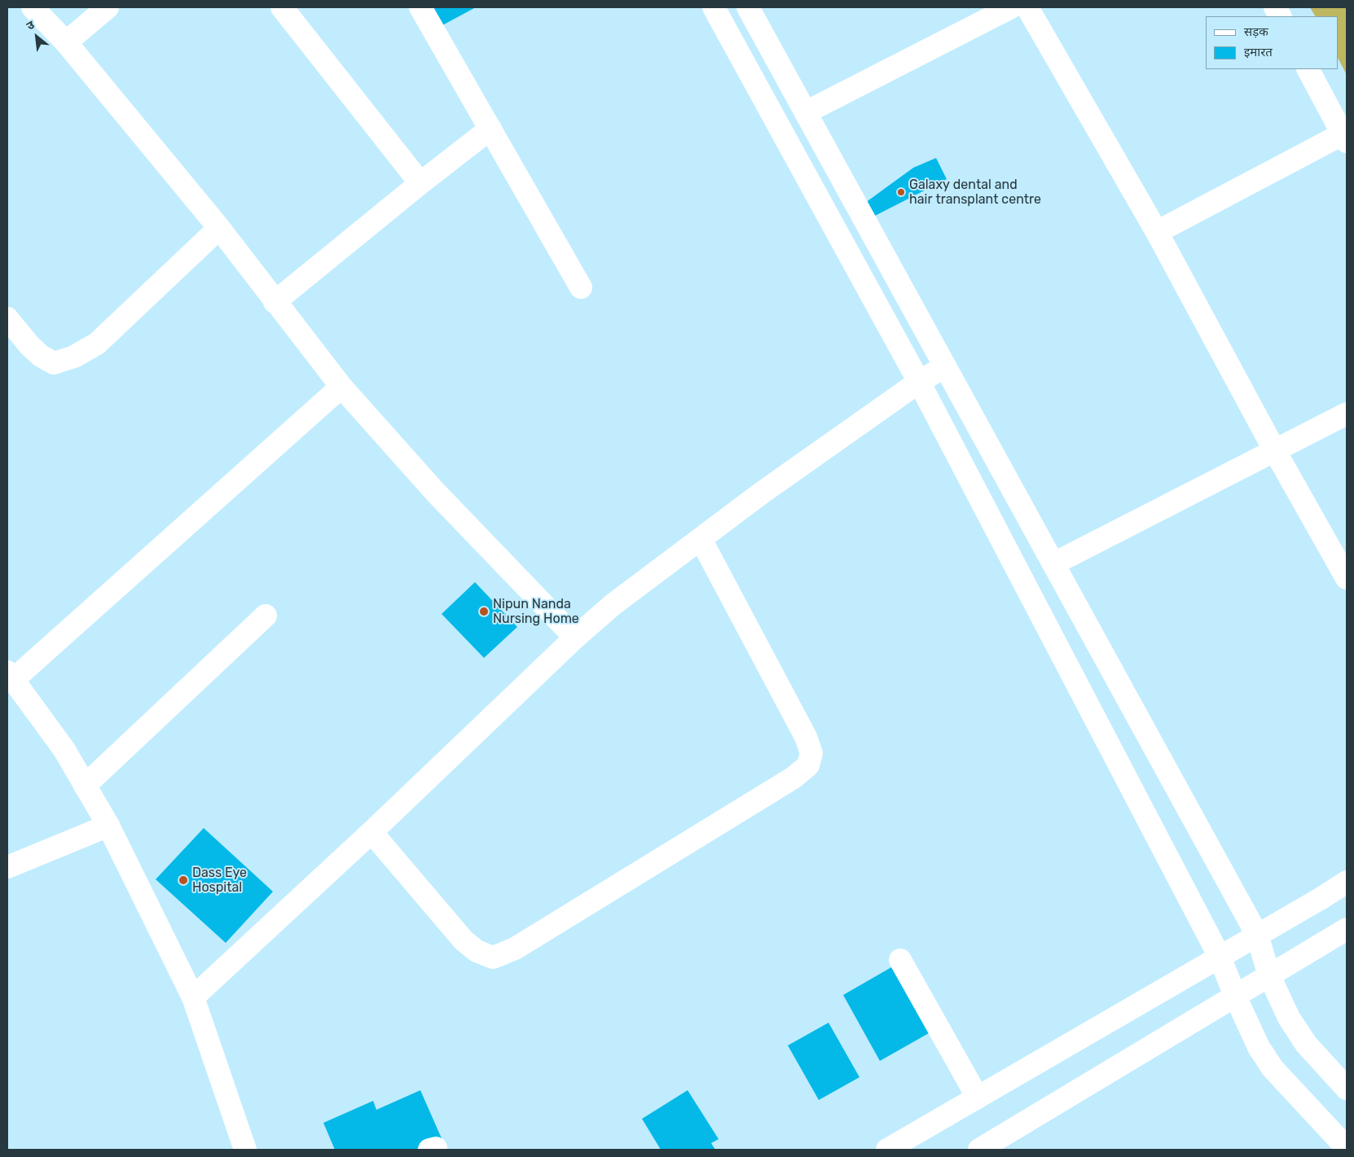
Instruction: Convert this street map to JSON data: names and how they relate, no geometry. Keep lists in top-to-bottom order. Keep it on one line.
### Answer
{"places":["Galaxy dental and hair transplant centre","Nipun Nanda Nursing Home","Dass Eye Hospital"],"legend":["सड़क","इमारत"],"north":"top left"}
